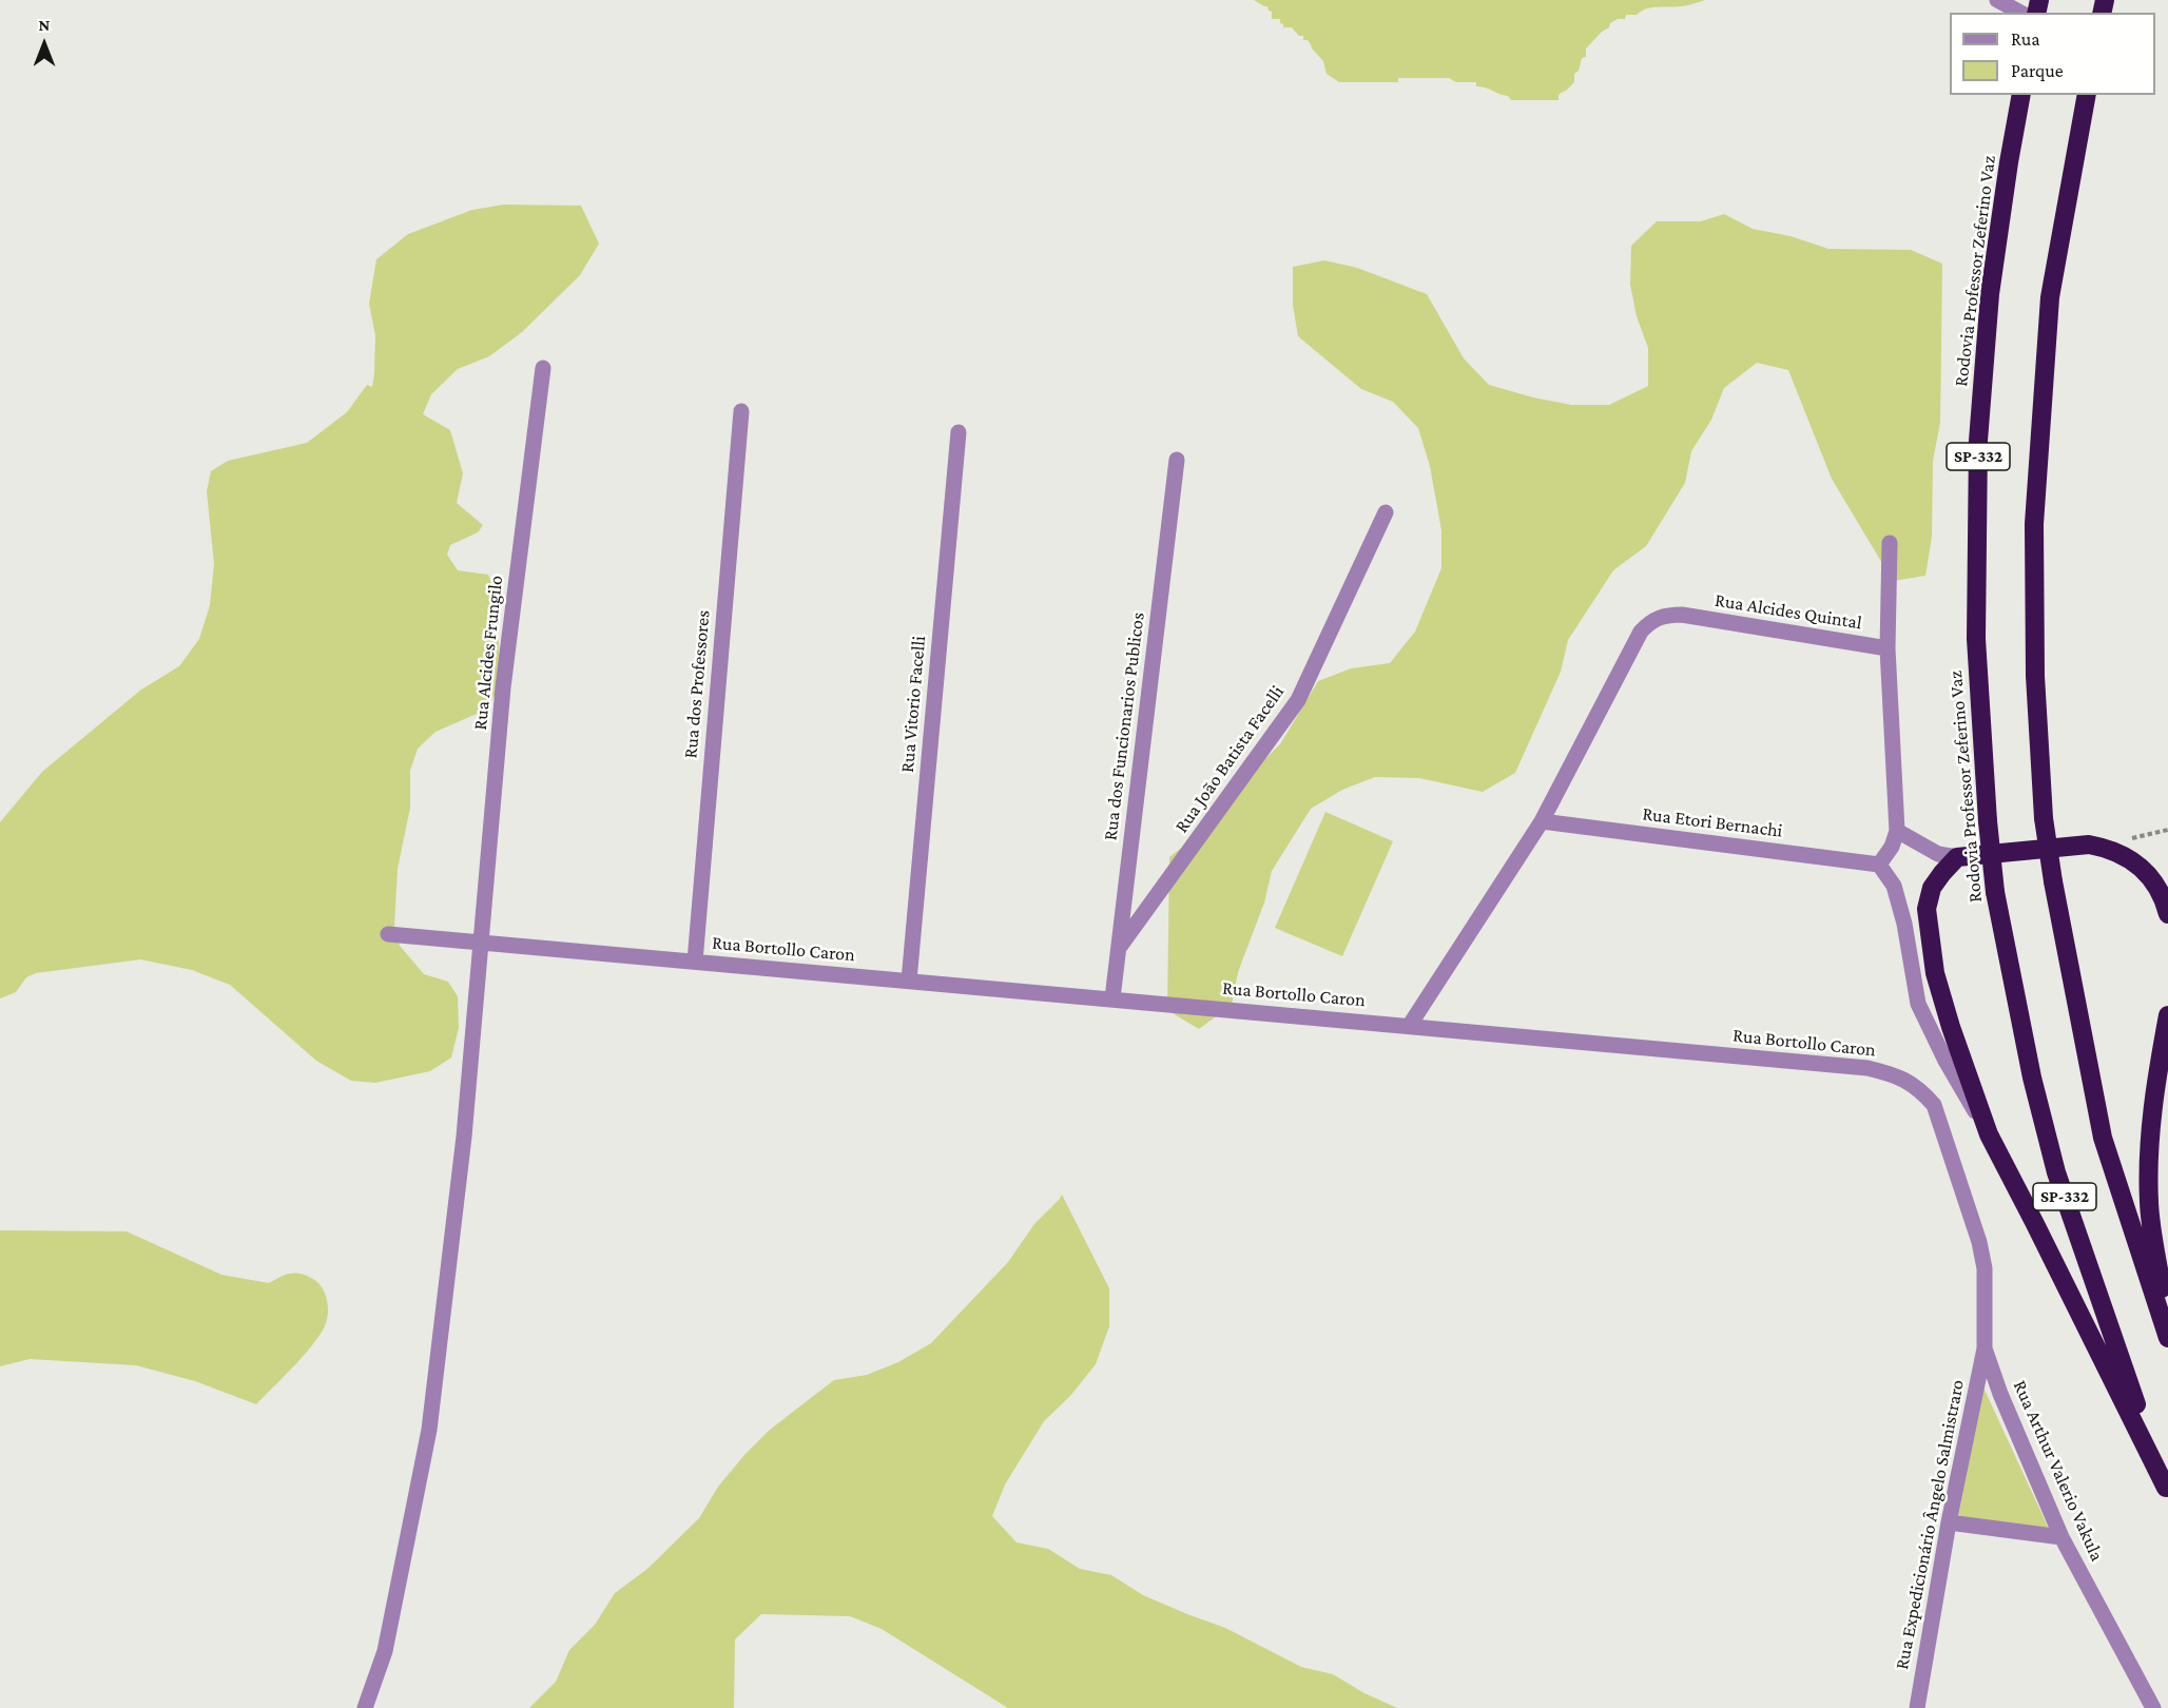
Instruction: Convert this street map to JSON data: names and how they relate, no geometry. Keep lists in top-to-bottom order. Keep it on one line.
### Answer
{"streets":{"highway":["Rodovia Professor Zeferino Vaz","SP-332"],"street":["Rua Alcides Quintal","Rua Alcides Frungilo","Rua dos Professores","Rua Vitorio Facelli","Rua dos Funcionarios Publicos","Rua João Batista Facelli","Rua Etori Bernachi","Rua Bortollo Caron","Rua Arthur Valerio Vakula","Rua Expedicionário Ângelo Salmistraro"]},"crossings":[["Rua Alcides Quintal","Rua Etori Bernachi"],["Rua Alcides Frungilo","Rua Bortollo Caron"],["Rua dos Professores","Rua Bortollo Caron"],["Rua Vitorio Facelli","Rua Bortollo Caron"],["Rua dos Funcionarios Publicos","Rua João Batista Facelli"],["Rua dos Funcionarios Publicos","Rua Bortollo Caron"],["Rua Bortollo Caron","Rua Arthur Valerio Vakula"],["Rua Bortollo Caron","Rua Expedicionário Ângelo Salmistraro"],["Rua Arthur Valerio Vakula","Rua Expedicionário Ângelo Salmistraro"]],"legend":["Rua","Parque"],"north":"top"}
